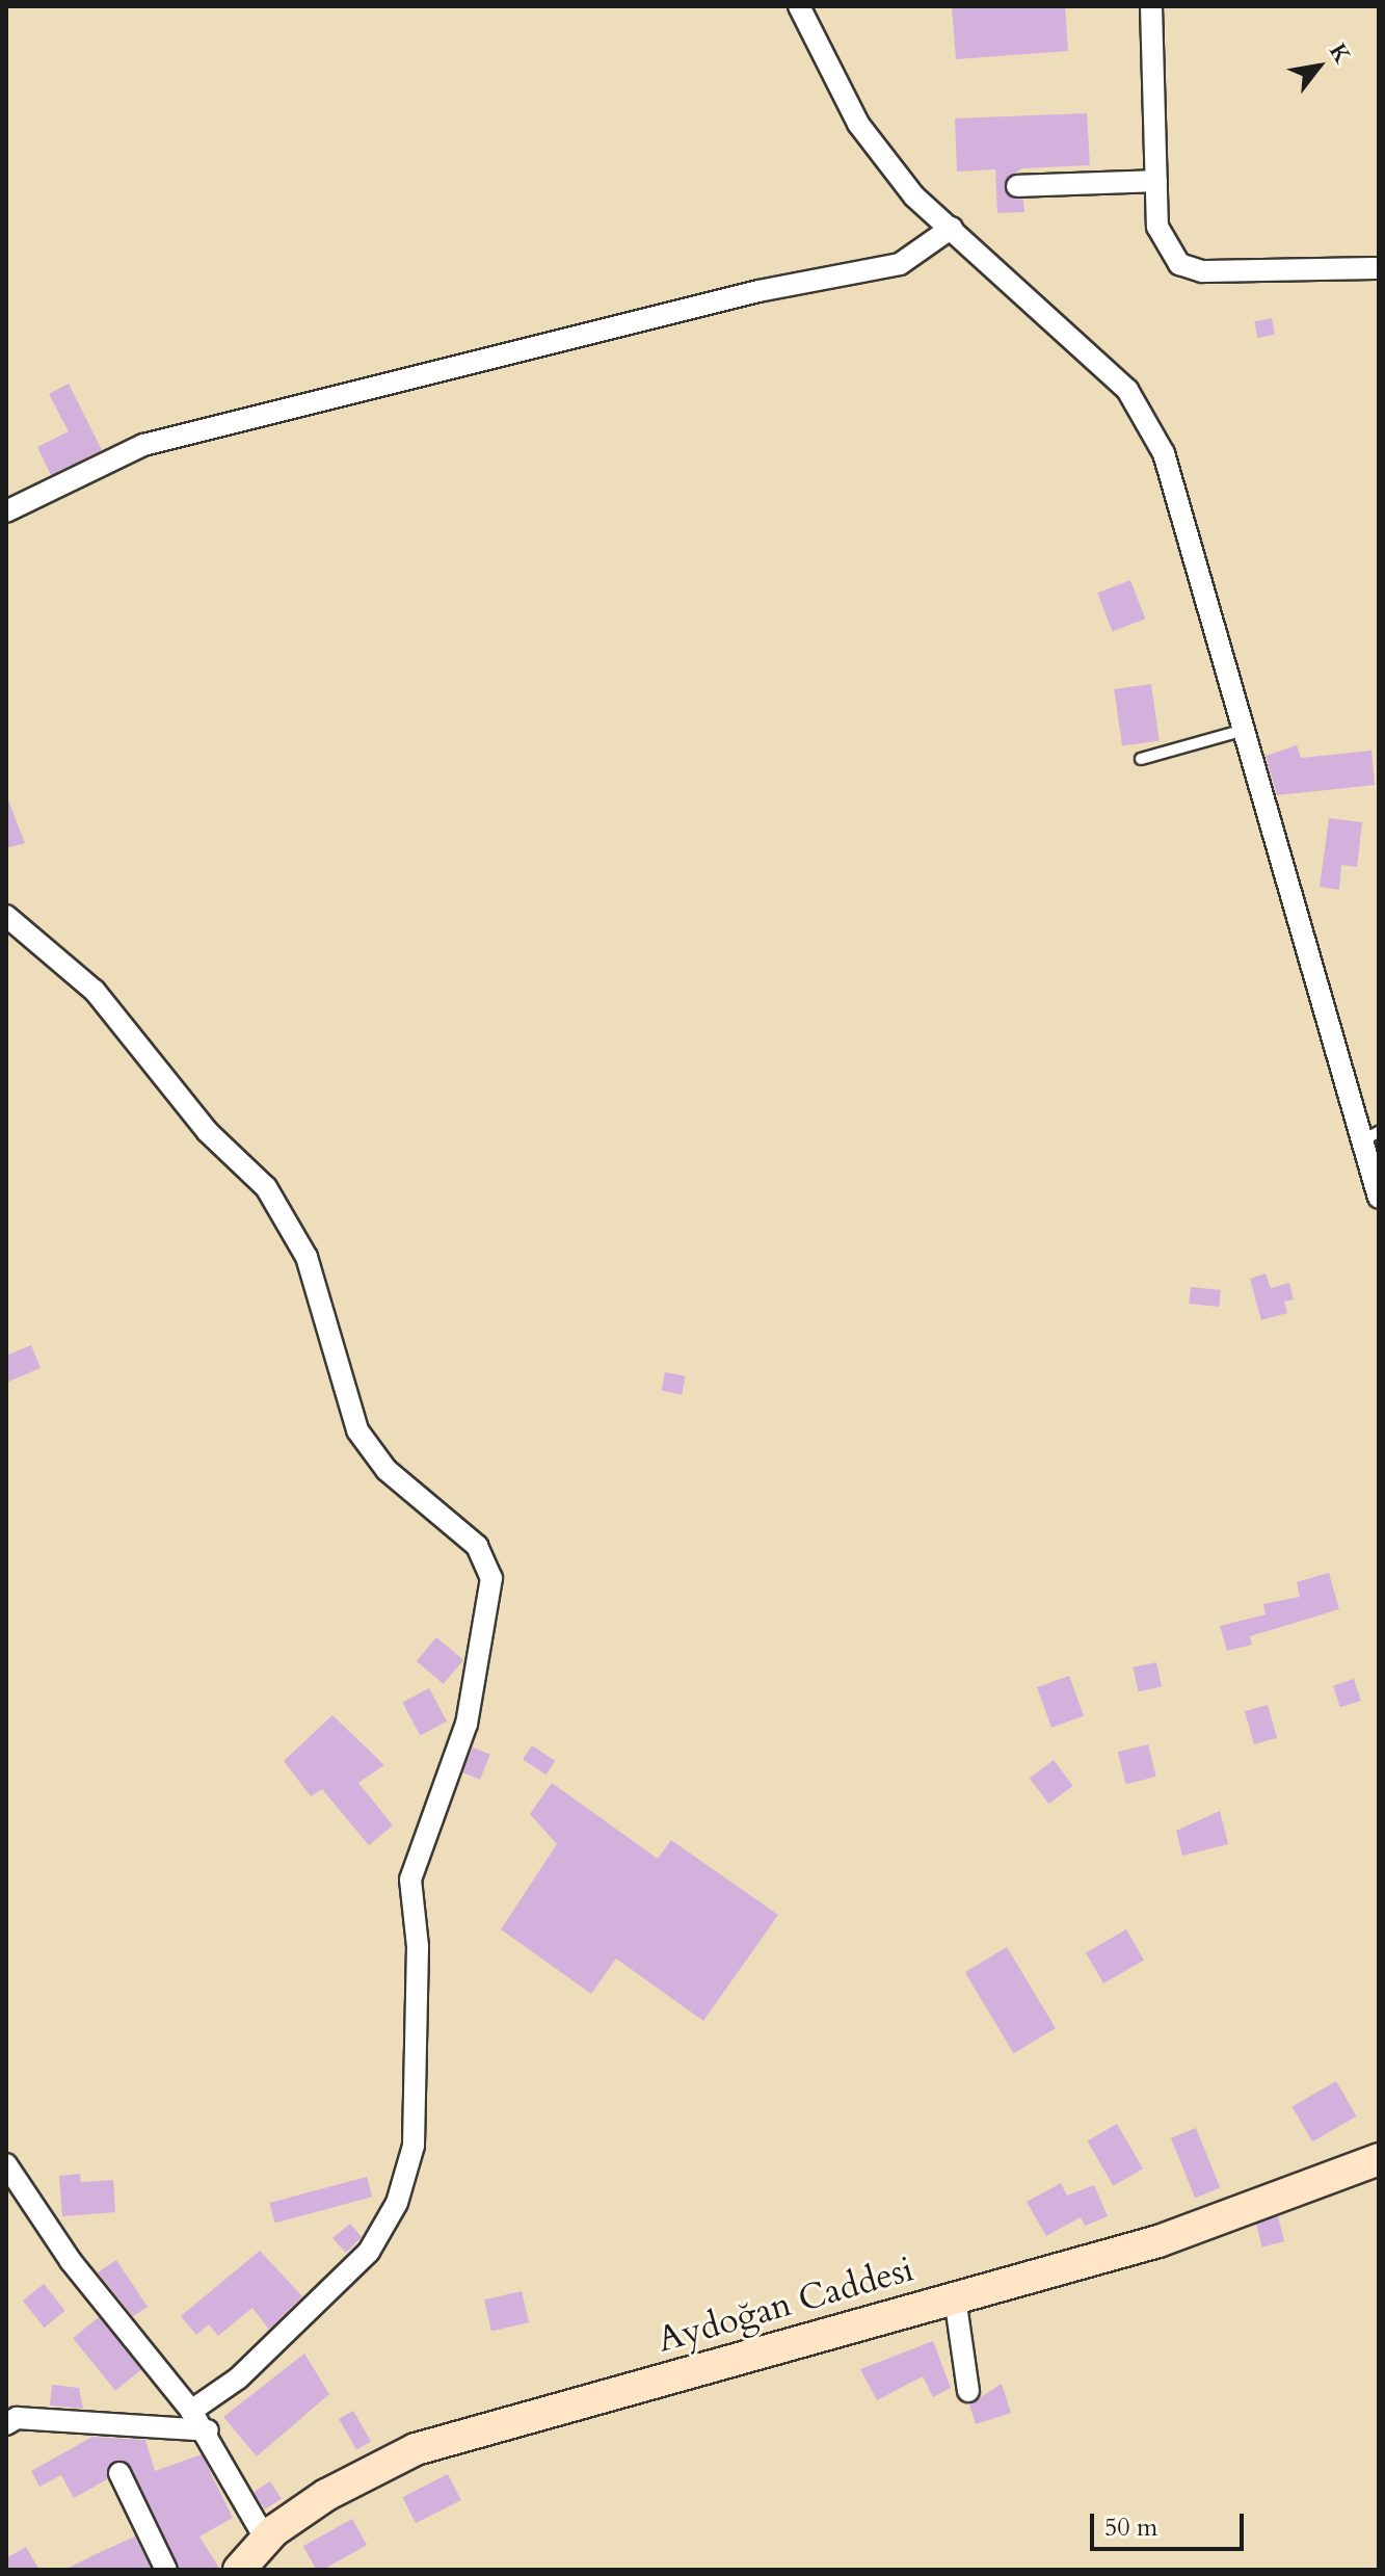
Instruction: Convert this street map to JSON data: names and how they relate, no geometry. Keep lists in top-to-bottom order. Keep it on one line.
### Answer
{"streets":{"street":["Aydoğan Caddesi"]},"scale_bar":"50 m","north":"top right"}
